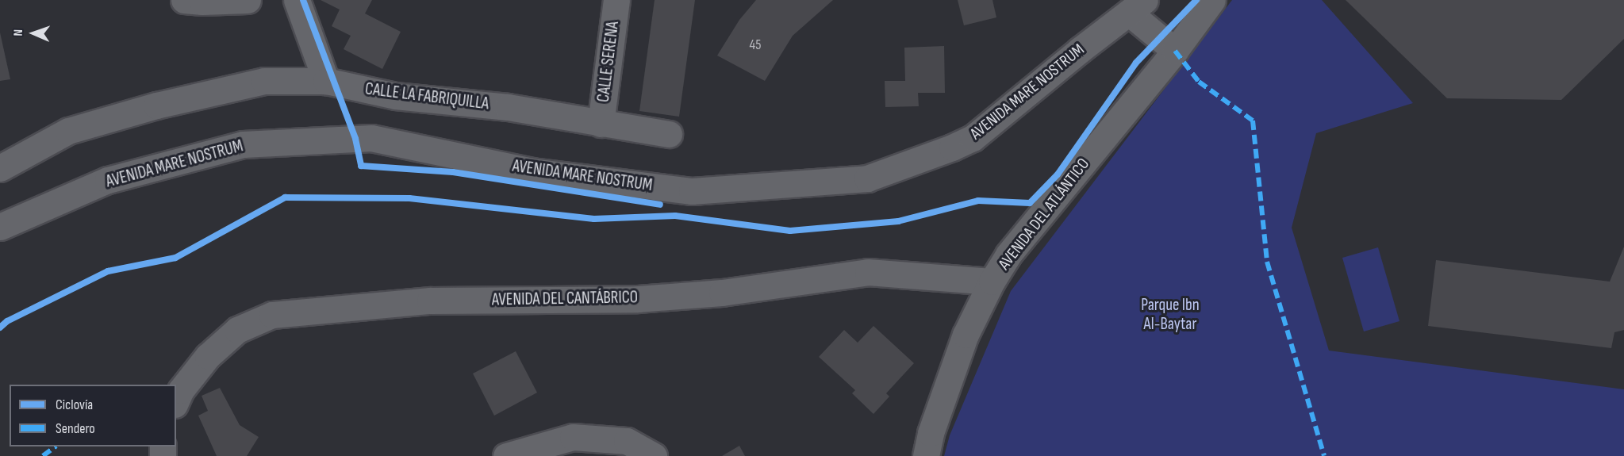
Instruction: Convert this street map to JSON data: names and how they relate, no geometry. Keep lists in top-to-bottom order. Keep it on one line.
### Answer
{"streets":{"street":["CALLE SERENA","AVENIDA MARE NOSTRUM","CALLE LA FABRIQUILLA","AVENIDA DEL ATLÁNTICO","AVENIDA DEL CANTÁBRICO"]},"crossings":[["CALLE SERENA","CALLE LA FABRIQUILLA"],["AVENIDA DEL ATLÁNTICO","AVENIDA DEL CANTÁBRICO"]],"parks":["Parque Ibn Al-Baytar"],"house_numbers":["45"],"legend":["Ciclovía","Sendero"],"north":"left"}
